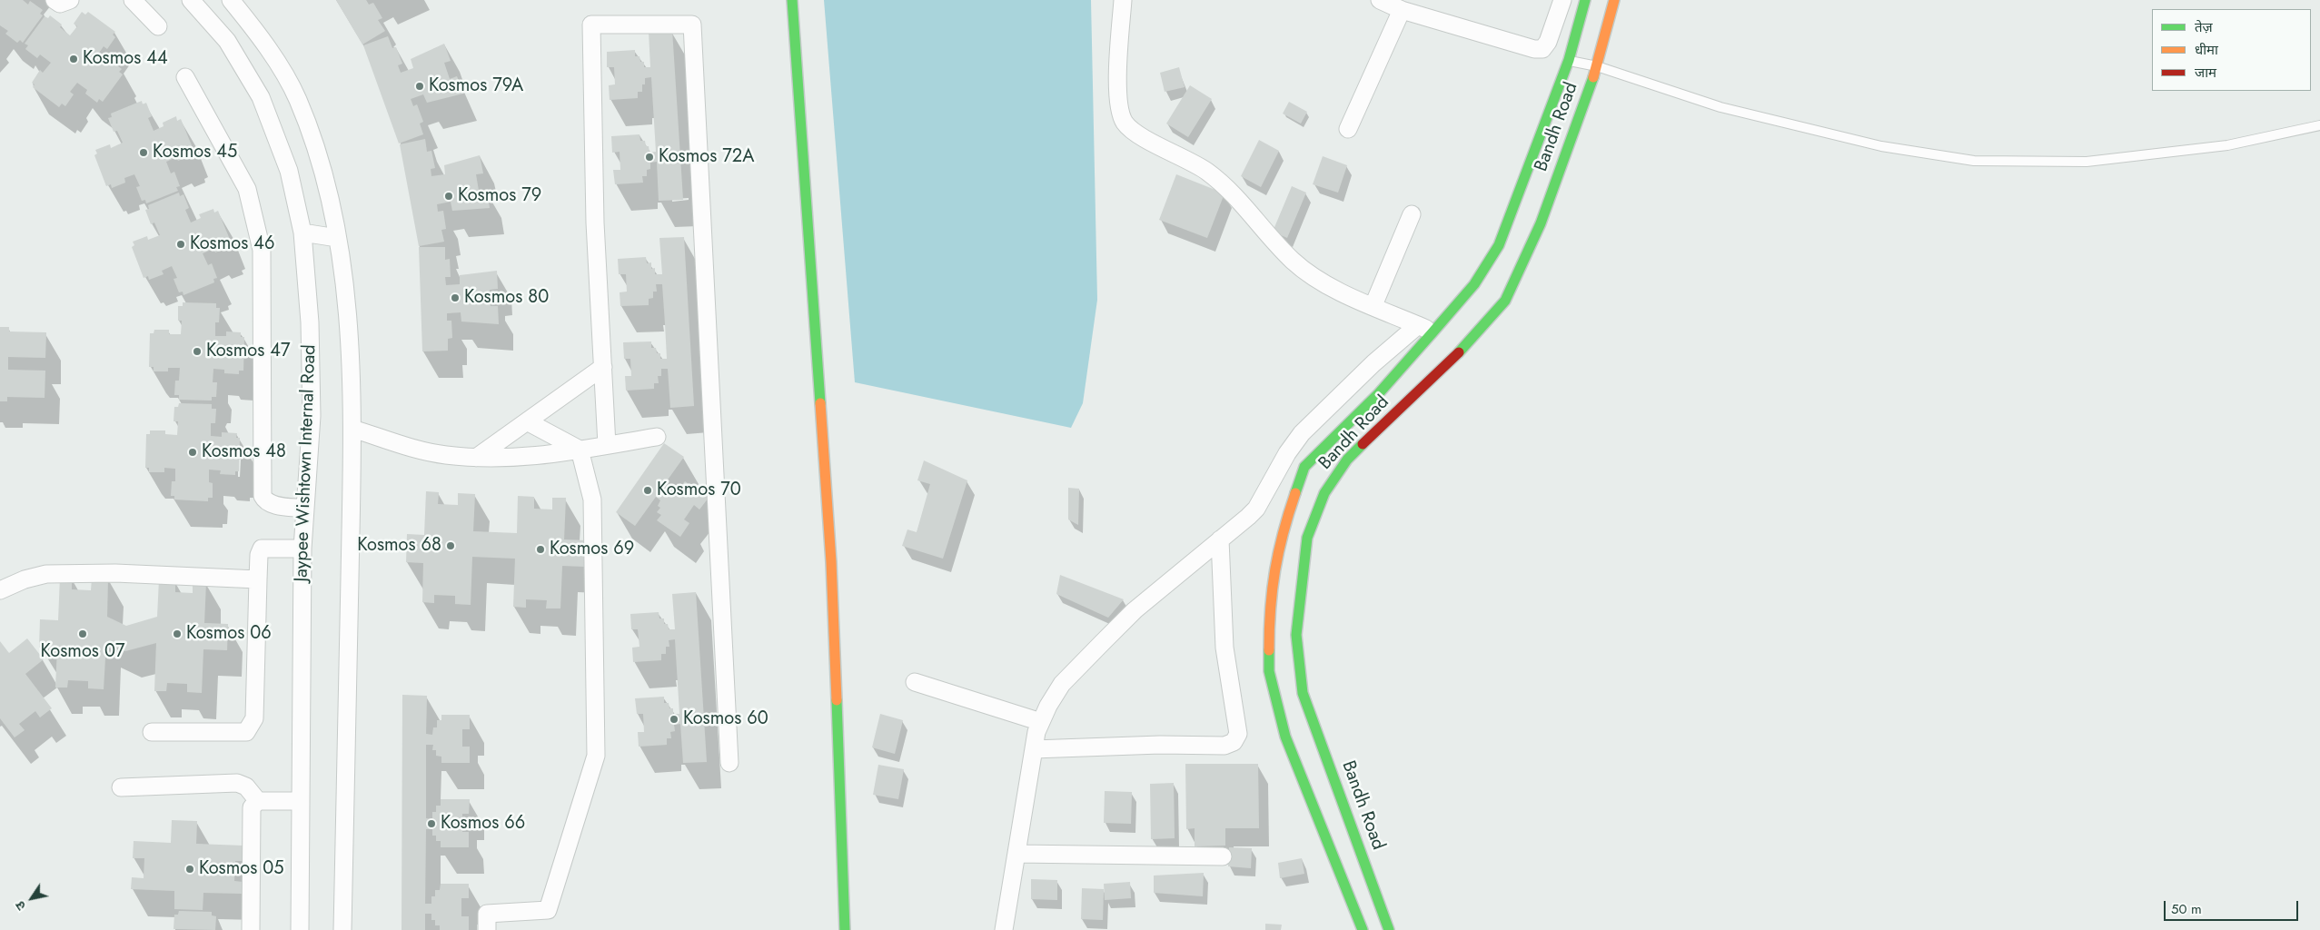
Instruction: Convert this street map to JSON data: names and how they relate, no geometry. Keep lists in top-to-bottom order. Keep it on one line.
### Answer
{"streets":{"main road":["Bandh Road"],"street":["Jaypee Wishtown Internal Road"]},"places":["Kosmos 44","Kosmos 79A","Kosmos 45","Kosmos 72A","Kosmos 79","Kosmos 46","Kosmos 80","Kosmos 47","Kosmos 48","Kosmos 70","Kosmos 68","Kosmos 69","Kosmos 07","Kosmos 06","Kosmos 60","Kosmos 66","Kosmos 05"],"legend":["तेज़","धीमा","जाम"],"scale_bar":"50 m","north":"bottom left"}
